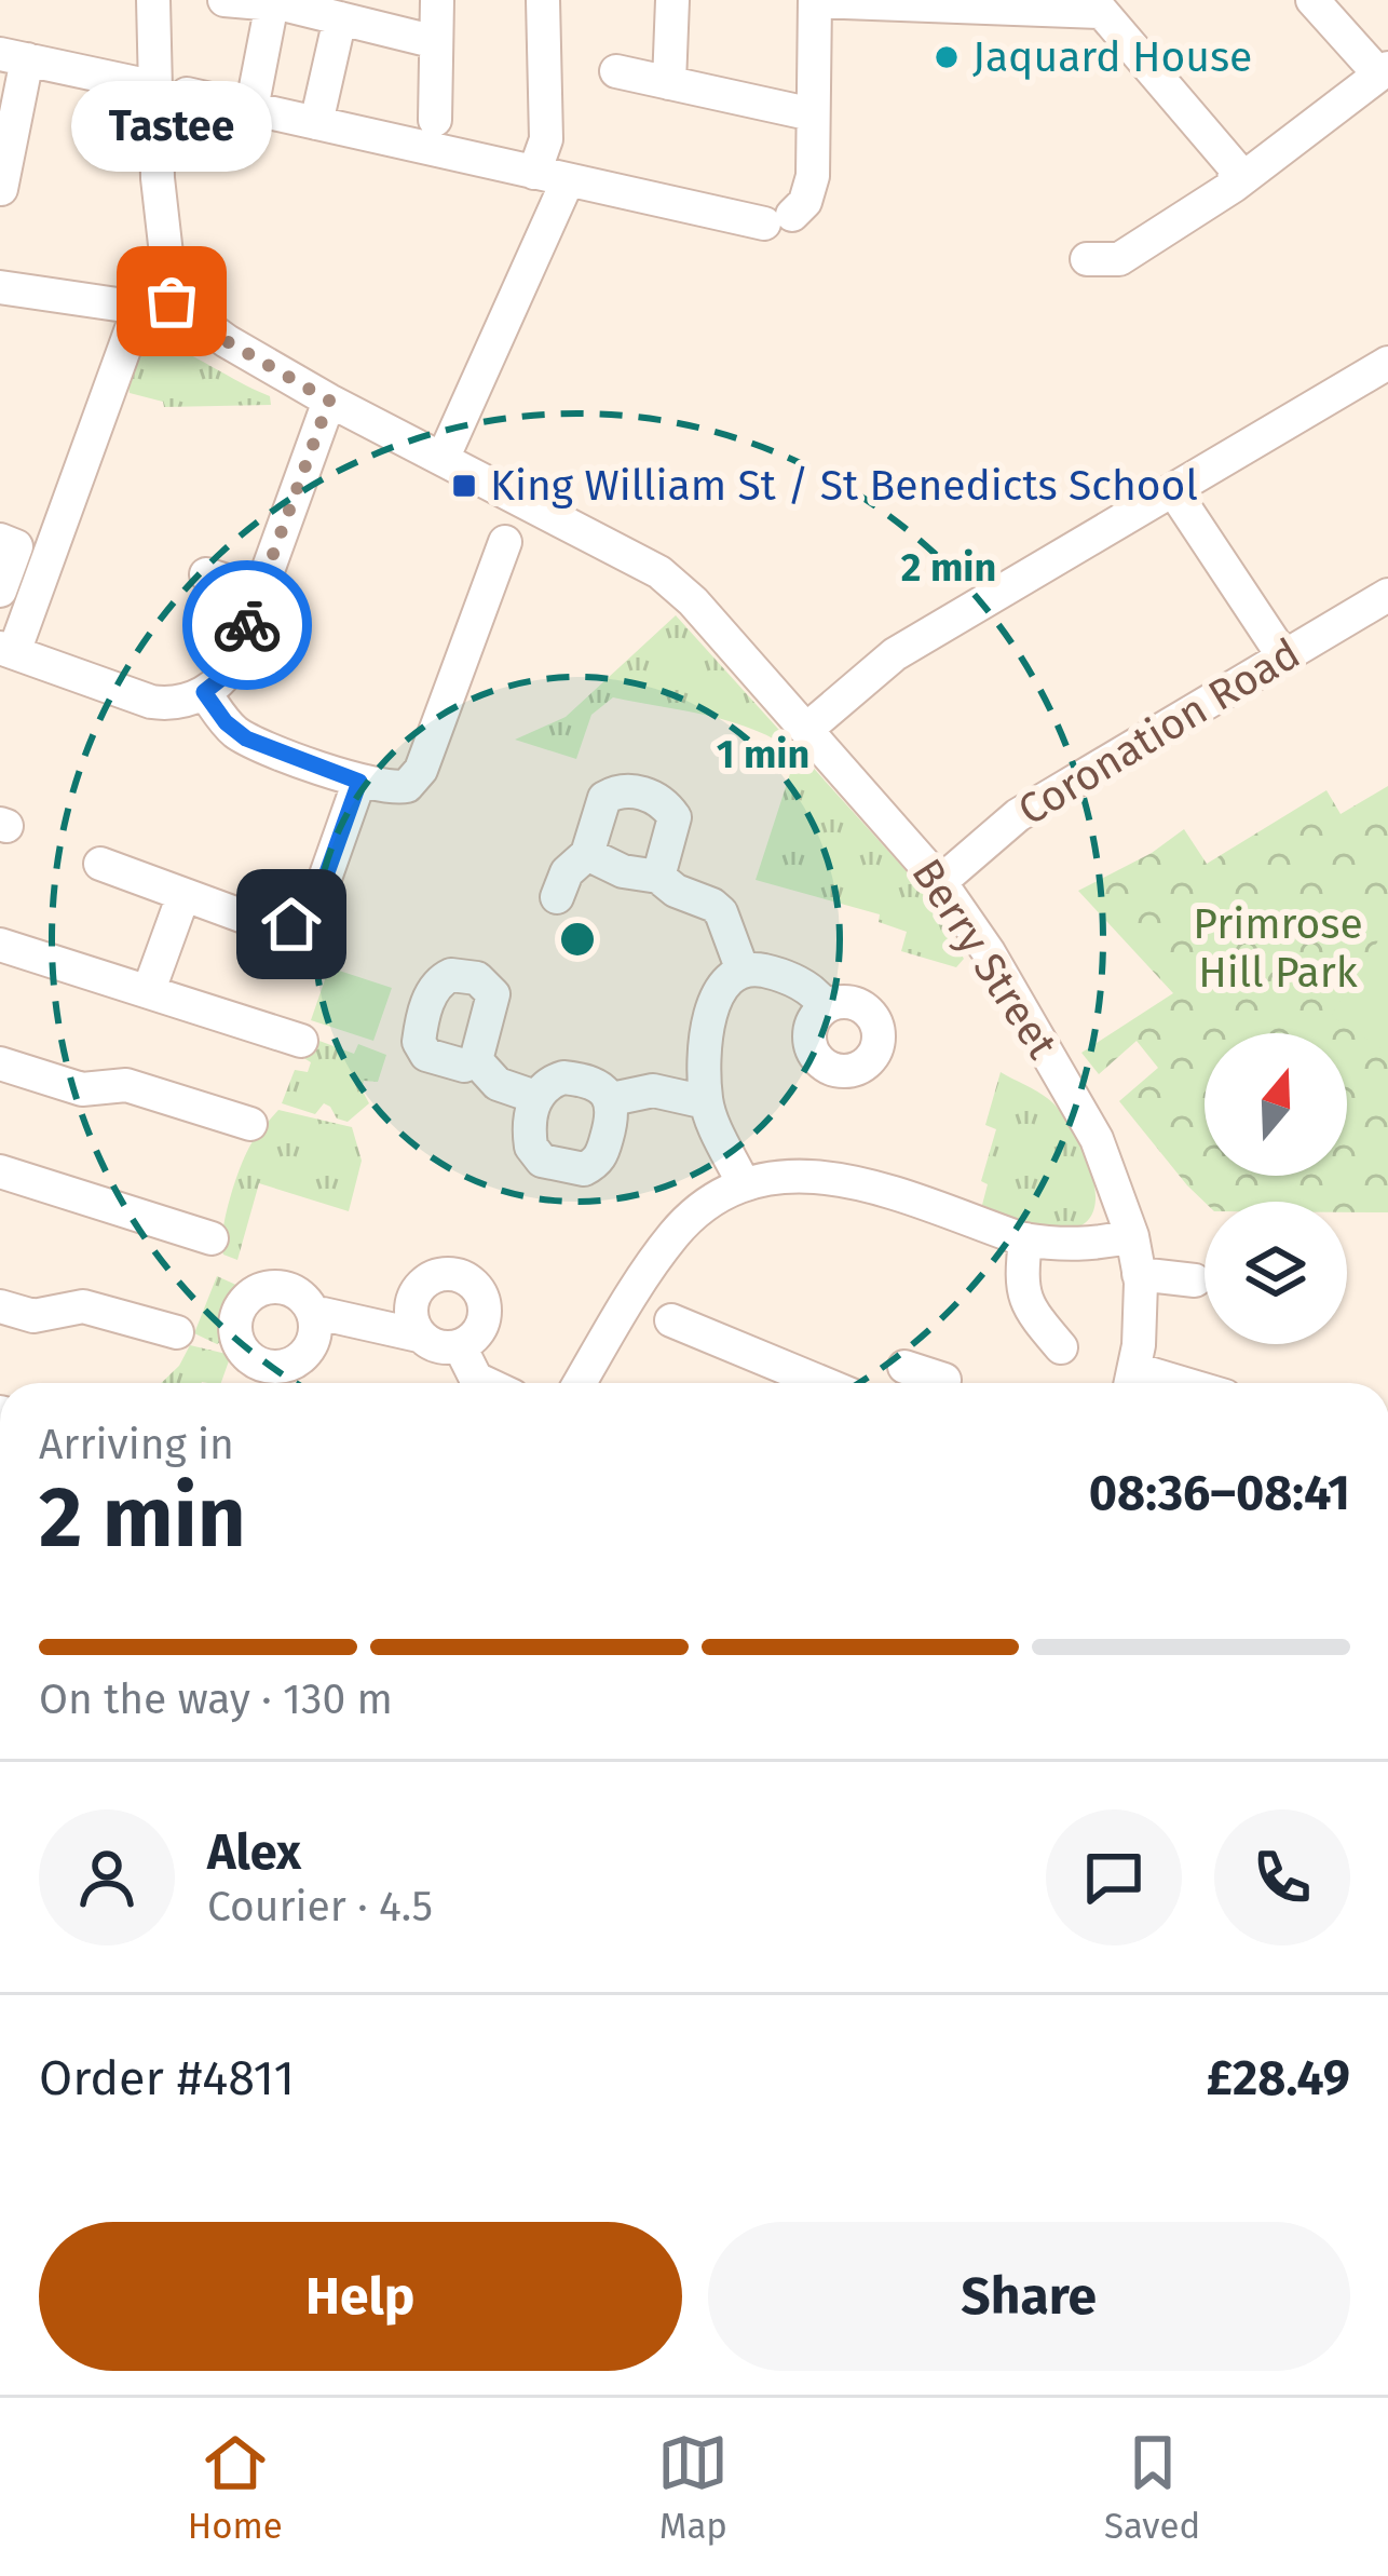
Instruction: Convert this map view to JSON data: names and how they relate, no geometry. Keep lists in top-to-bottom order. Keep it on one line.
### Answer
{"streets":{"street":["Coronation Road","Berry Street"]},"crossings":[["Coronation Road","Berry Street"]],"parks":["Primrose Hill Park"],"places":{"other":["Jaquard House","Tastee"],"transit":["King William St / St Benedicts School"]},"north":"top","page":{"bubble":"Tastee","heading":["2 min","Arriving in","08:36–08:41"],"panel":["Alex","Courier · 4.5","Order #4811","£28.49"],"bar":"On the way · 130 m","buttons":["Help","Share"],"tabs":["Home","Map","Saved"]},"rings":["2 min","1 min"]}
